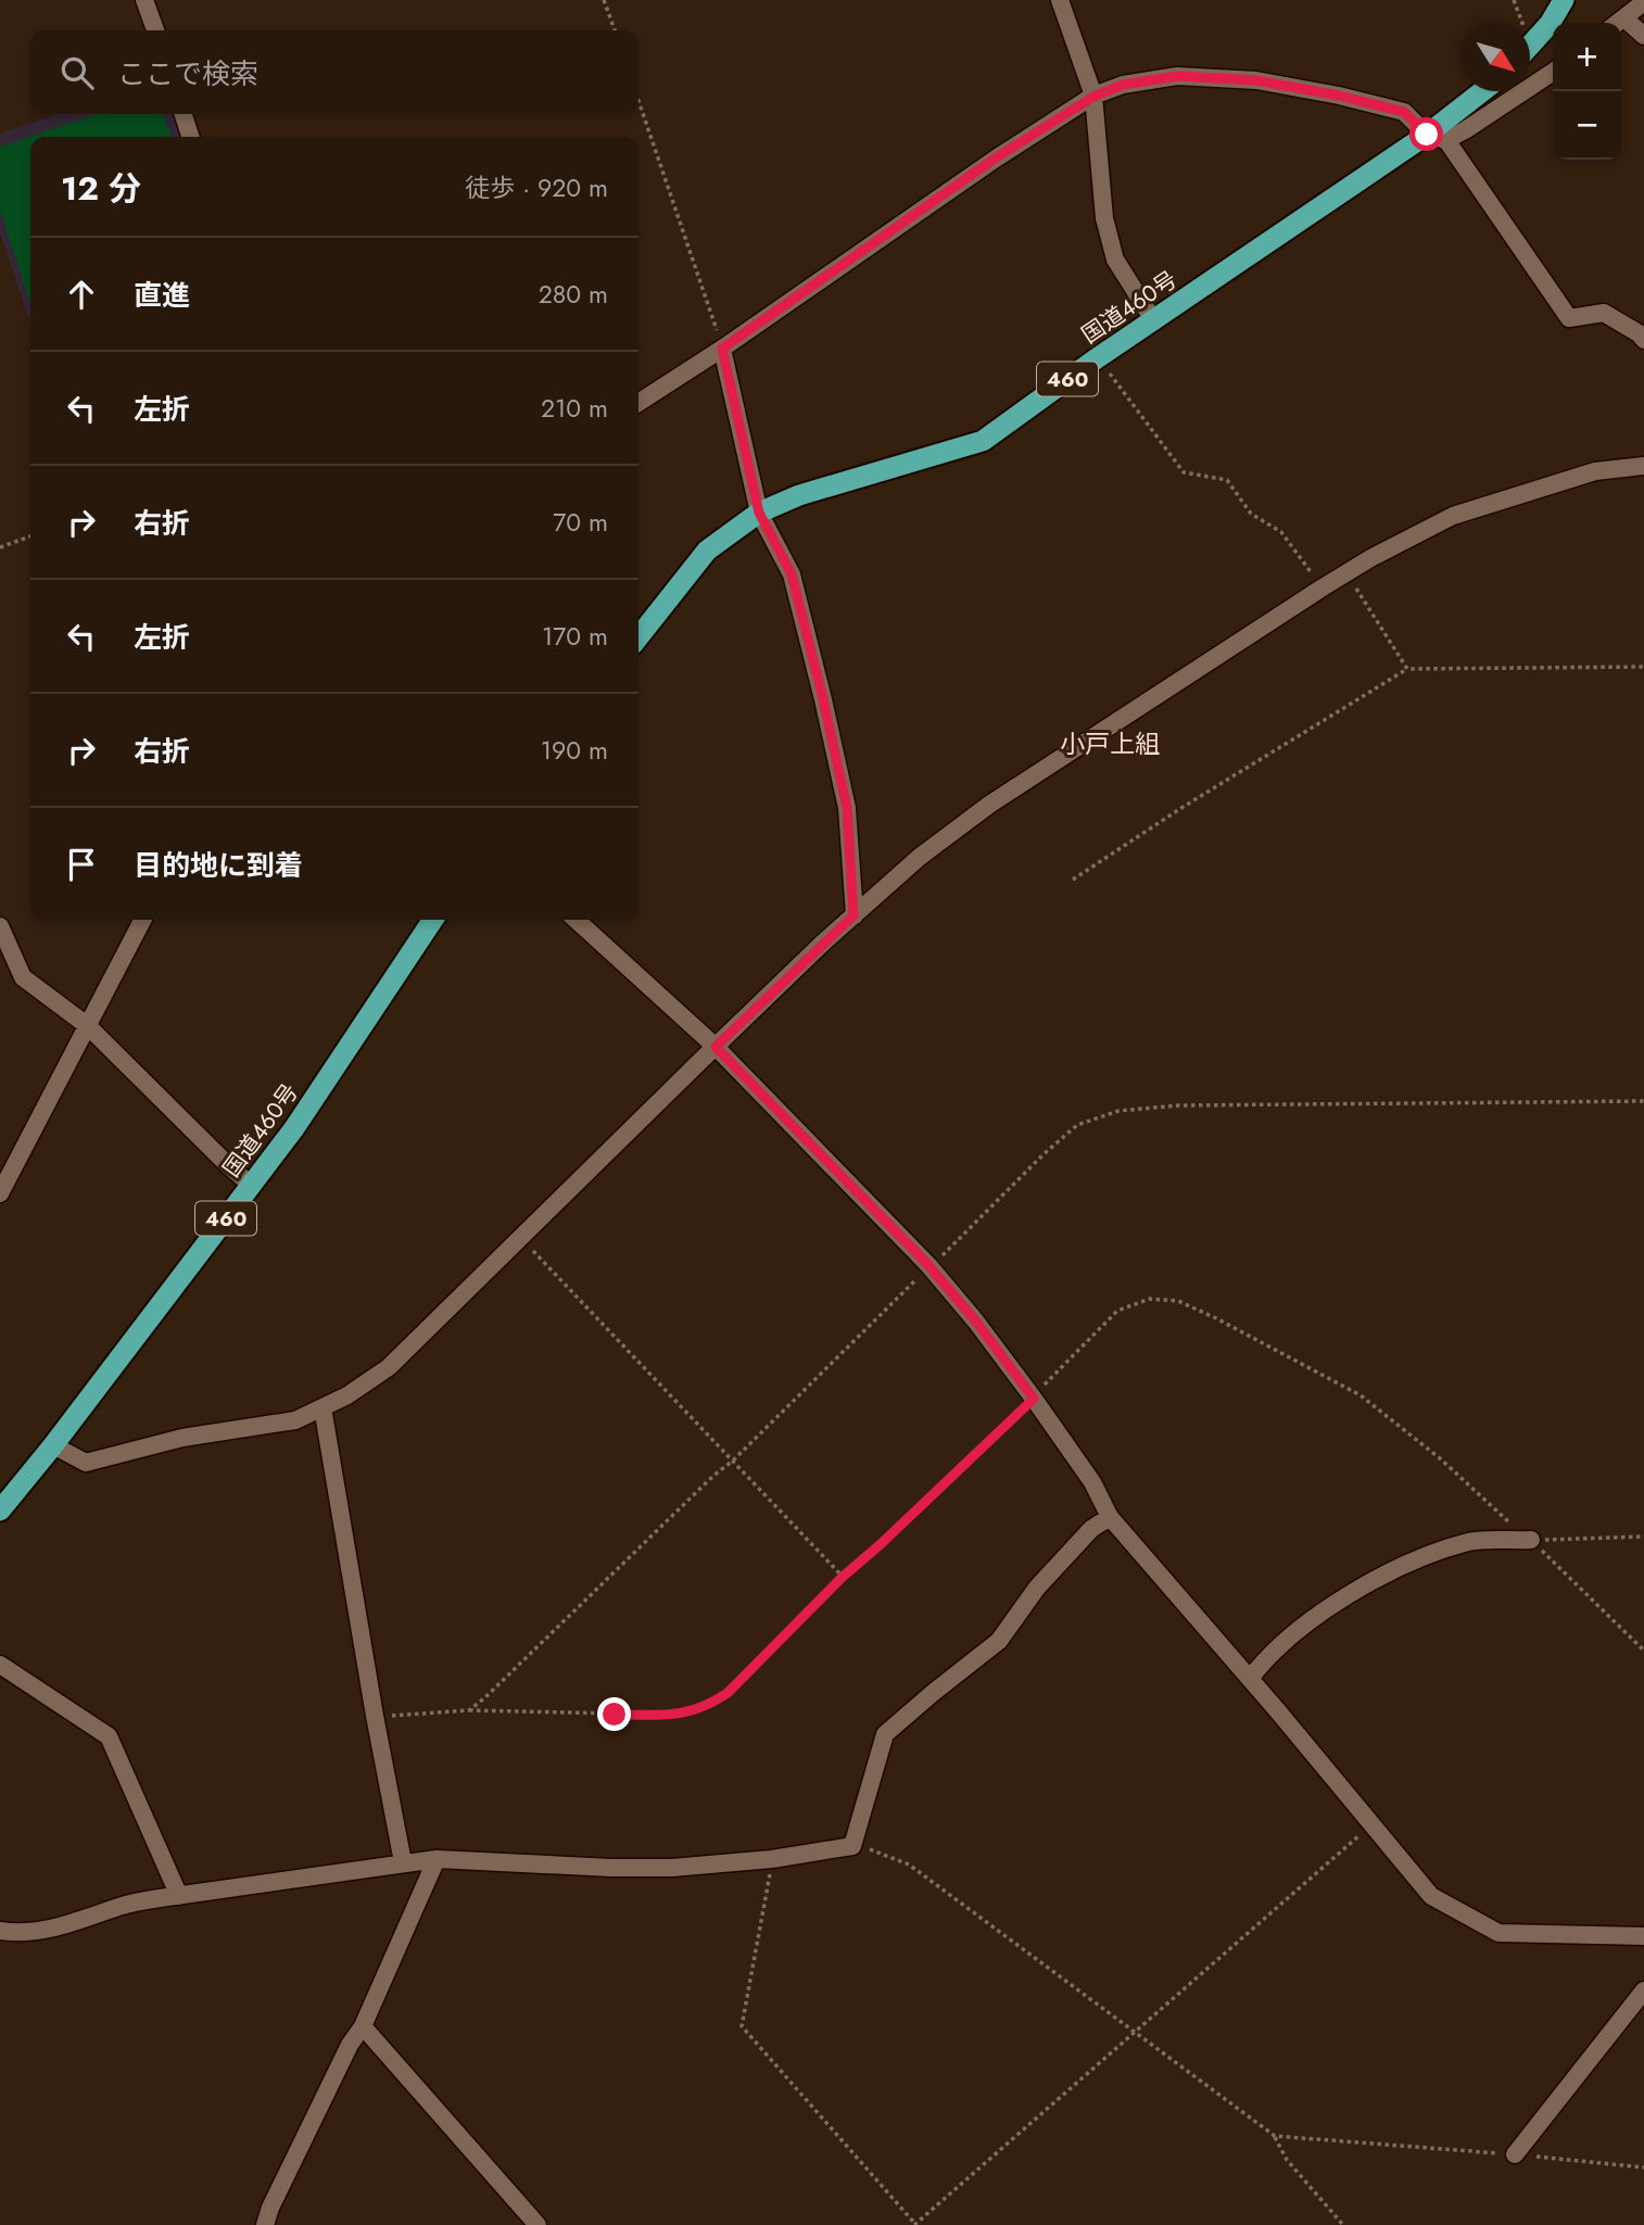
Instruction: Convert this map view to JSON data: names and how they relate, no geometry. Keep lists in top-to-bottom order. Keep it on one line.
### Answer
{"streets":{"highway":["国道460号","460"]},"districts":["小戸上組"],"north":"bottom right","page":{"map_buttons":["+","−"],"search":"ここで検索","heading":["12 分","徒歩 · 920 m"],"list":[["直進","280 m"],["左折","210 m"],["右折","70 m"],["左折","170 m"],["右折","190 m"],"目的地に到着"]}}
